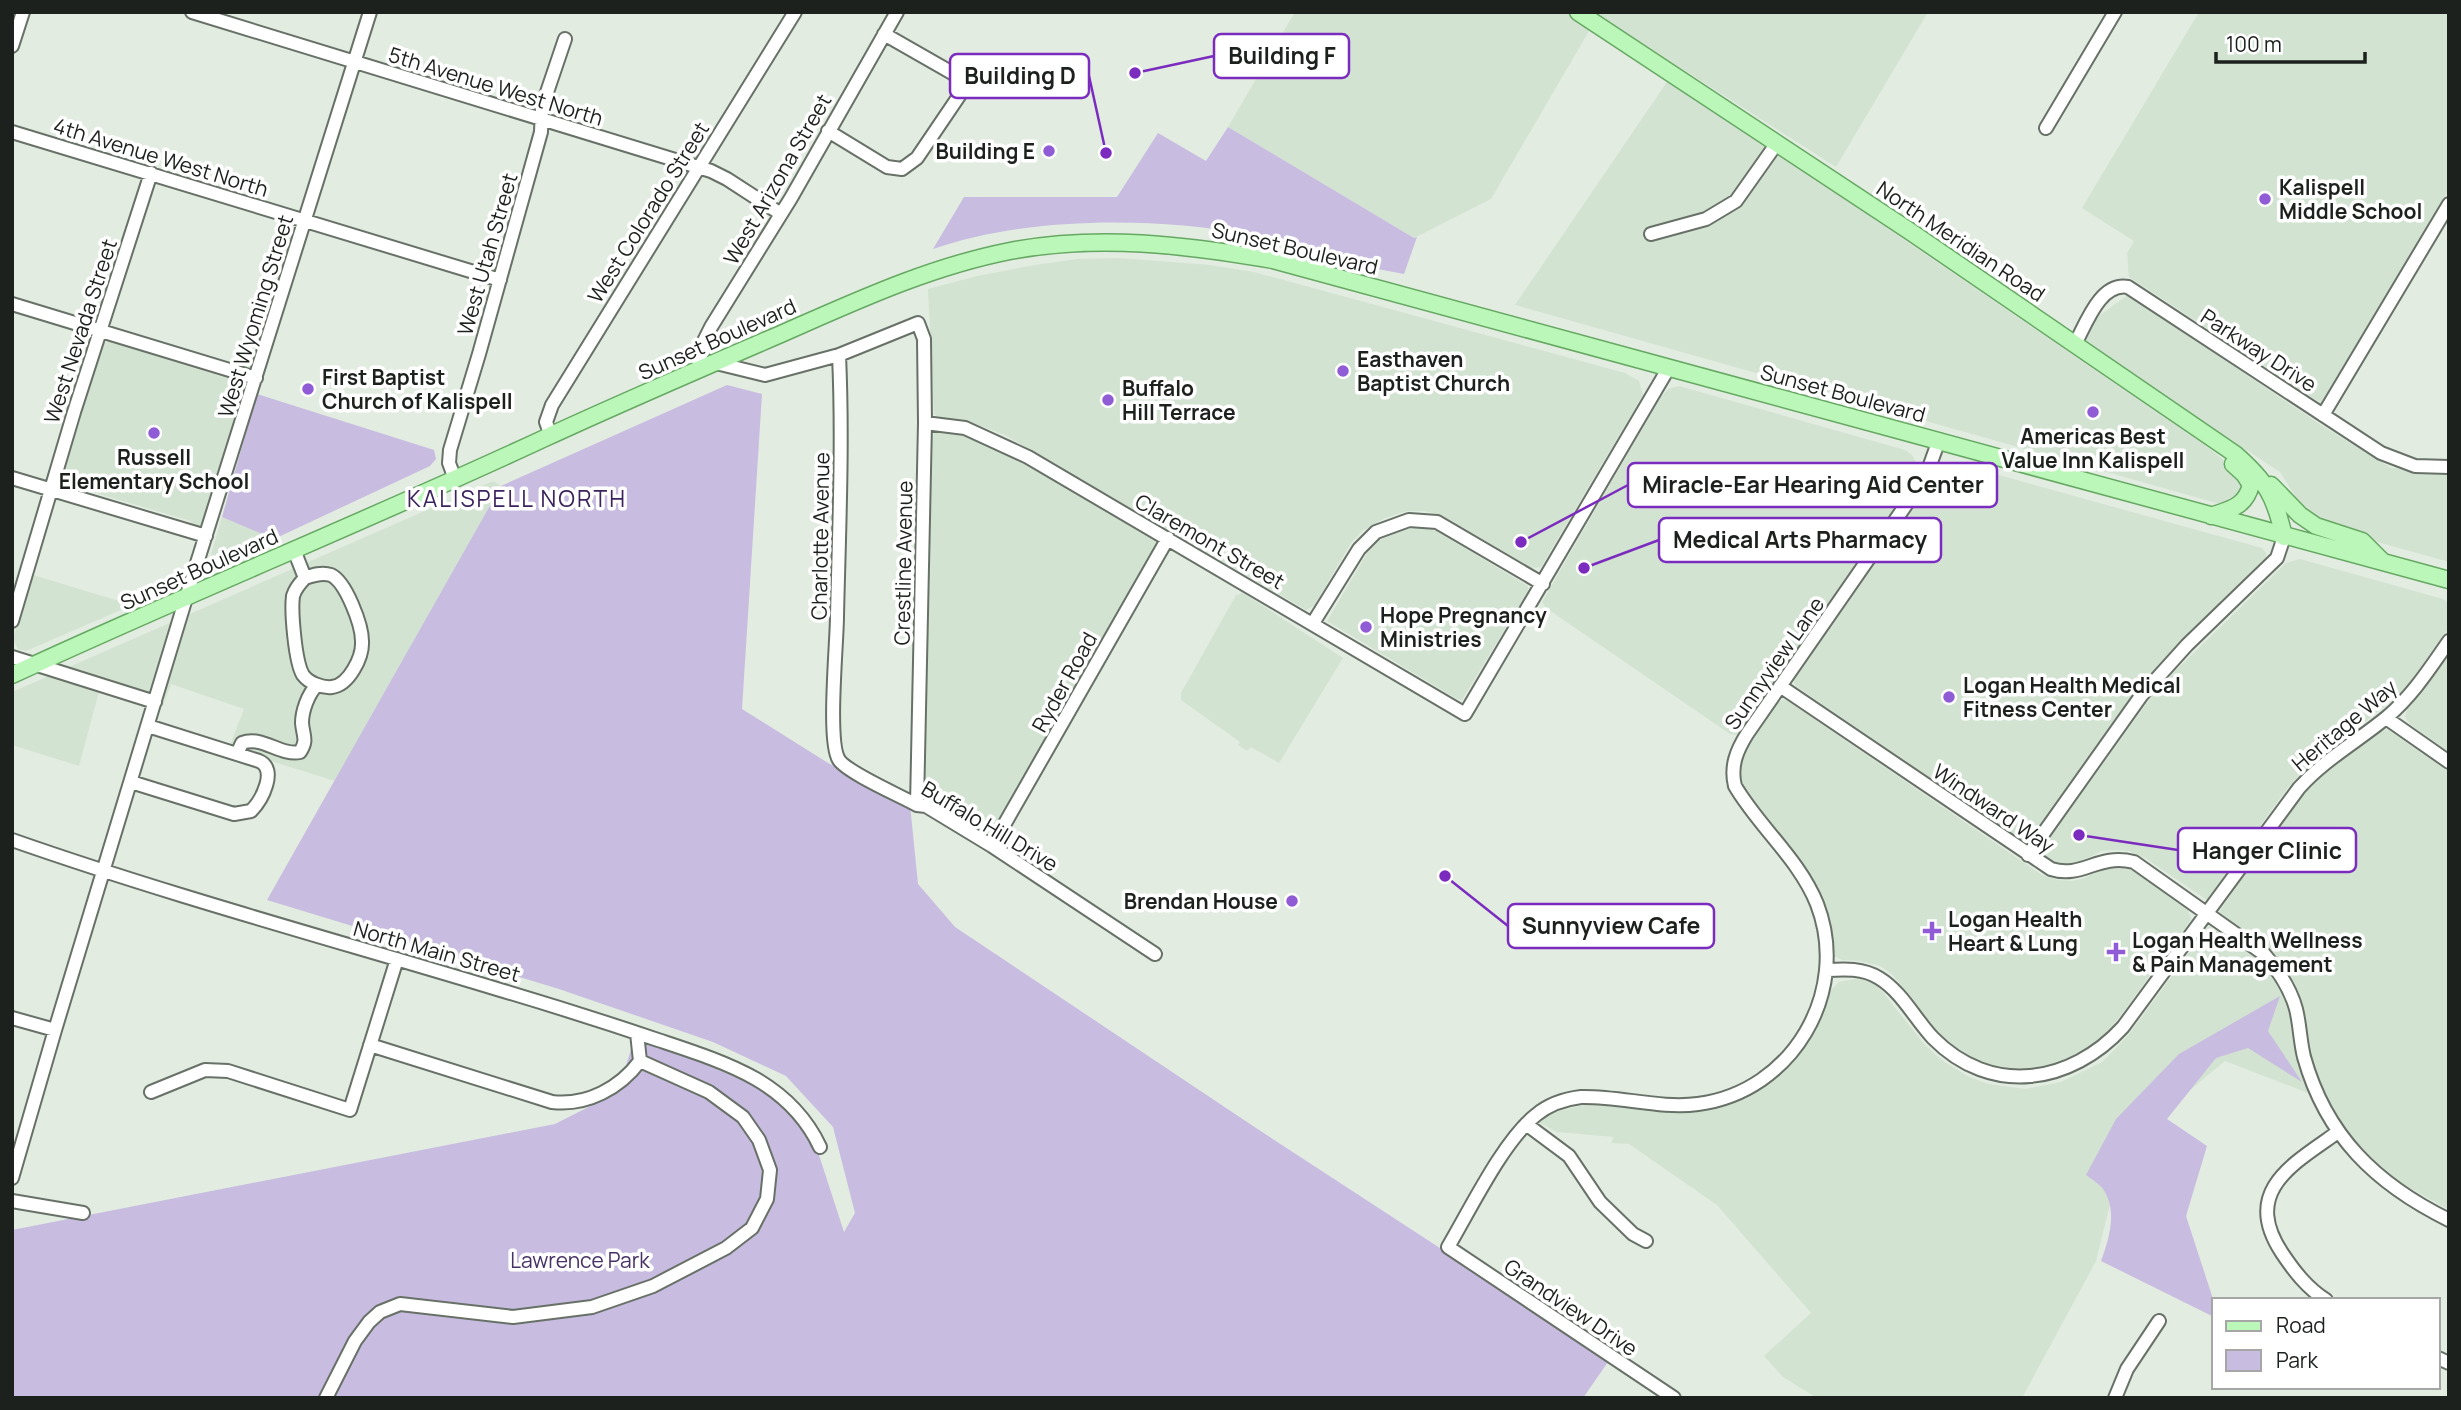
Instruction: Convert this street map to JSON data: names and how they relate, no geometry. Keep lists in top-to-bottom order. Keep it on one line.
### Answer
{"streets":{"main road":["North Meridian Road","Sunset Boulevard"],"street":["5th Avenue West North","4th Avenue West North","West Arizona Street","West Colorado Street","West Utah Street","West Wyoming Street","West Nevada Street","Parkway Drive","Charlotte Avenue","Claremont Street","Crestline Avenue","Sunnyview Lane","Ryder Road","Heritage Way","Windward Way","Buffalo Hill Drive","North Main Street","Grandview Drive"]},"crossings":[["5th Avenue West North","West Arizona Street"],["5th Avenue West North","West Colorado Street"],["5th Avenue West North","West Utah Street"],["5th Avenue West North","West Wyoming Street"],["4th Avenue West North","West Utah Street"],["4th Avenue West North","West Wyoming Street"],["4th Avenue West North","West Nevada Street"],["West Arizona Street","Sunset Boulevard"],["West Colorado Street","Sunset Boulevard"],["North Meridian Road","Sunset Boulevard"],["North Meridian Road","Parkway Drive"],["Sunset Boulevard","West Utah Street"],["Sunset Boulevard","West Wyoming Street"],["Sunset Boulevard","Sunnyview Lane"],["West Wyoming Street","North Main Street"],["Charlotte Avenue","Crestline Avenue"],["Charlotte Avenue","Buffalo Hill Drive"],["Claremont Street","Crestline Avenue"],["Claremont Street","Ryder Road"],["Crestline Avenue","Buffalo Hill Drive"],["Sunnyview Lane","Heritage Way"],["Sunnyview Lane","Windward Way"],["Sunnyview Lane","Grandview Drive"],["Ryder Road","Buffalo Hill Drive"],["Heritage Way","Windward Way"]],"districts":["KALISPELL NORTH"],"parks":["Lawrence Park"],"places":{"other":["Building F","Building E","Building D","Kalispell Middle School","Easthaven Baptist Church","First Baptist Church of Kalispell","Buffalo Hill Terrace","Americas Best Value Inn Kalispell","Russell Elementary School","Miracle-Ear Hearing Aid Center","Medical Arts Pharmacy","Hope Pregnancy Ministries","Logan Health Medical Fitness Center","Hanger Clinic","Sunnyview Cafe","Brendan House"],"health":["Logan Health Heart & Lung","Logan Health Wellness & Pain Management"]},"legend":["Road","Park"],"scale_bar":"100 m"}
